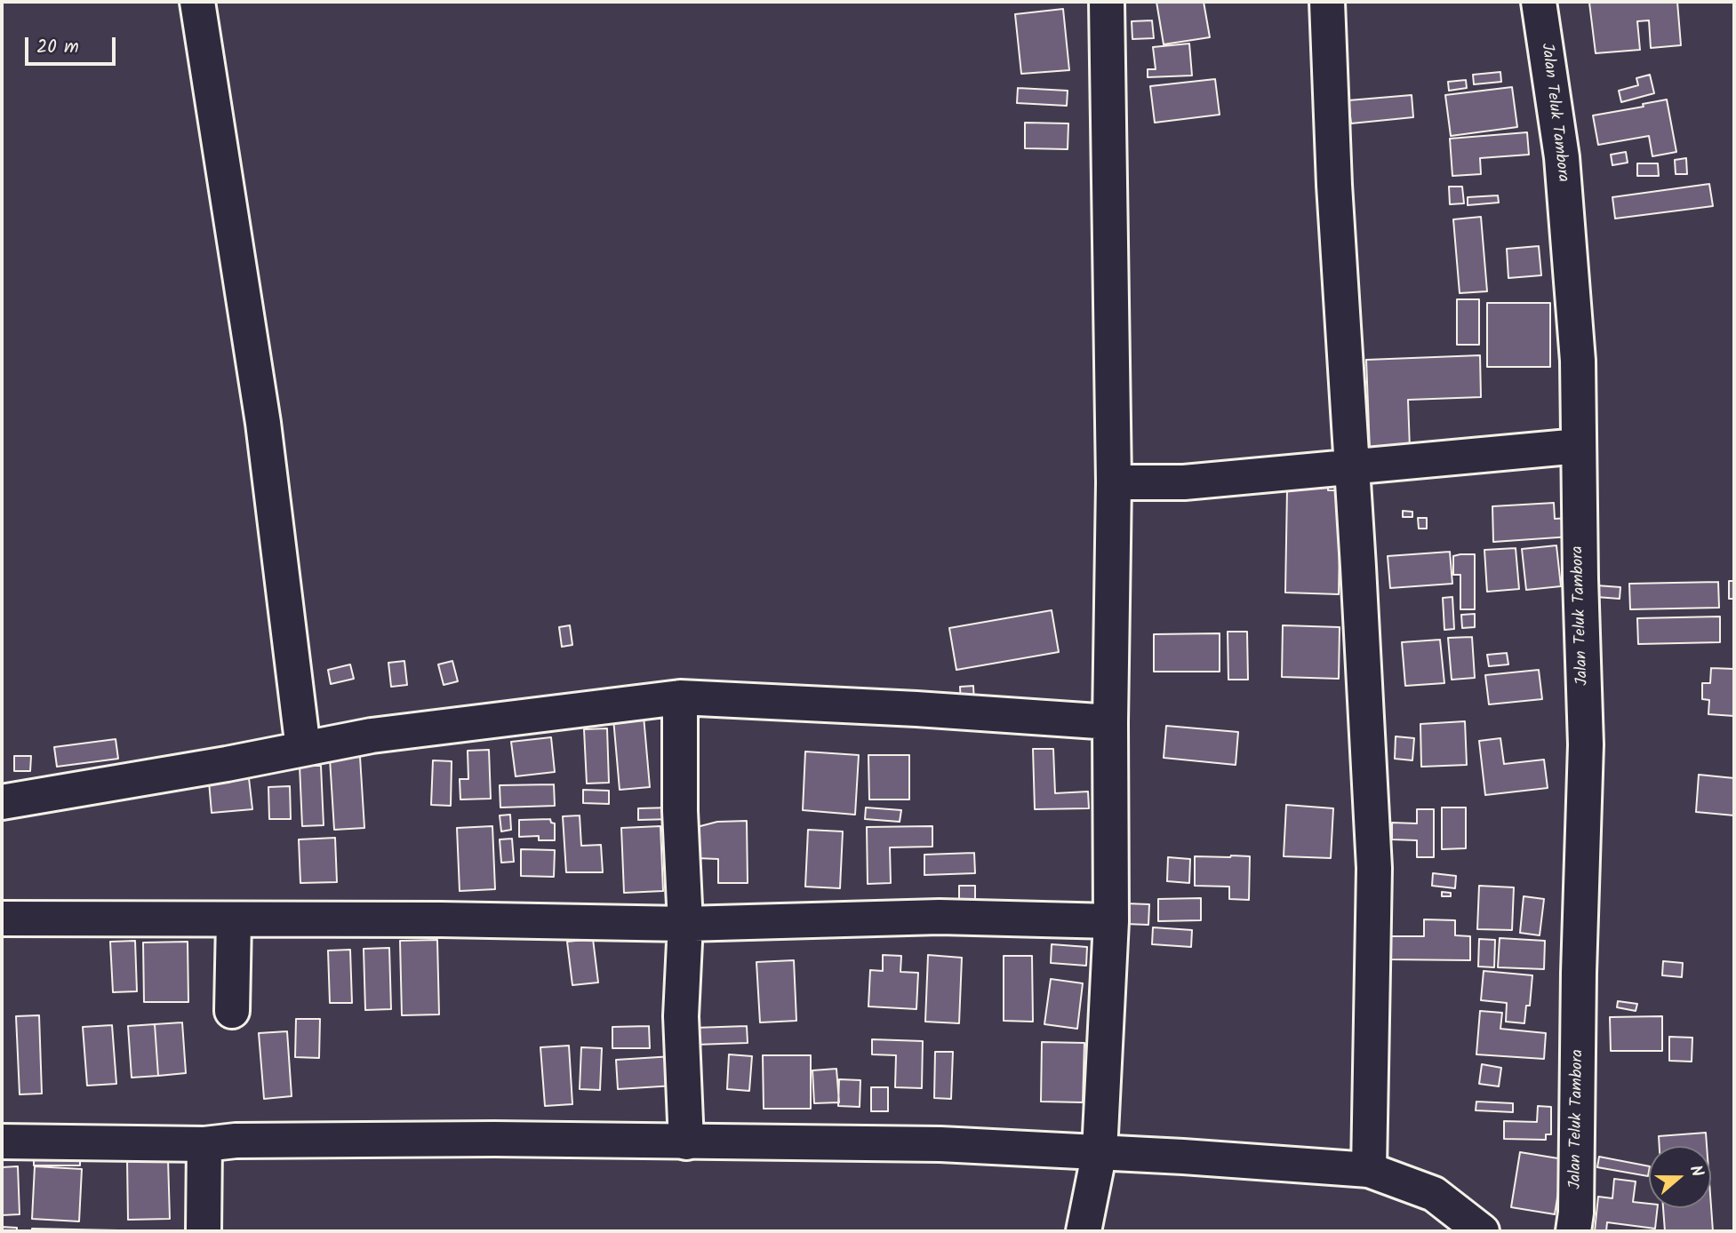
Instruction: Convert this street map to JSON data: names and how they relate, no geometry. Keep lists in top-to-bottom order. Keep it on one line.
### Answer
{"streets":{"street":["Jalan Teluk Tambora"]},"scale_bar":"20 m","north":"right"}
